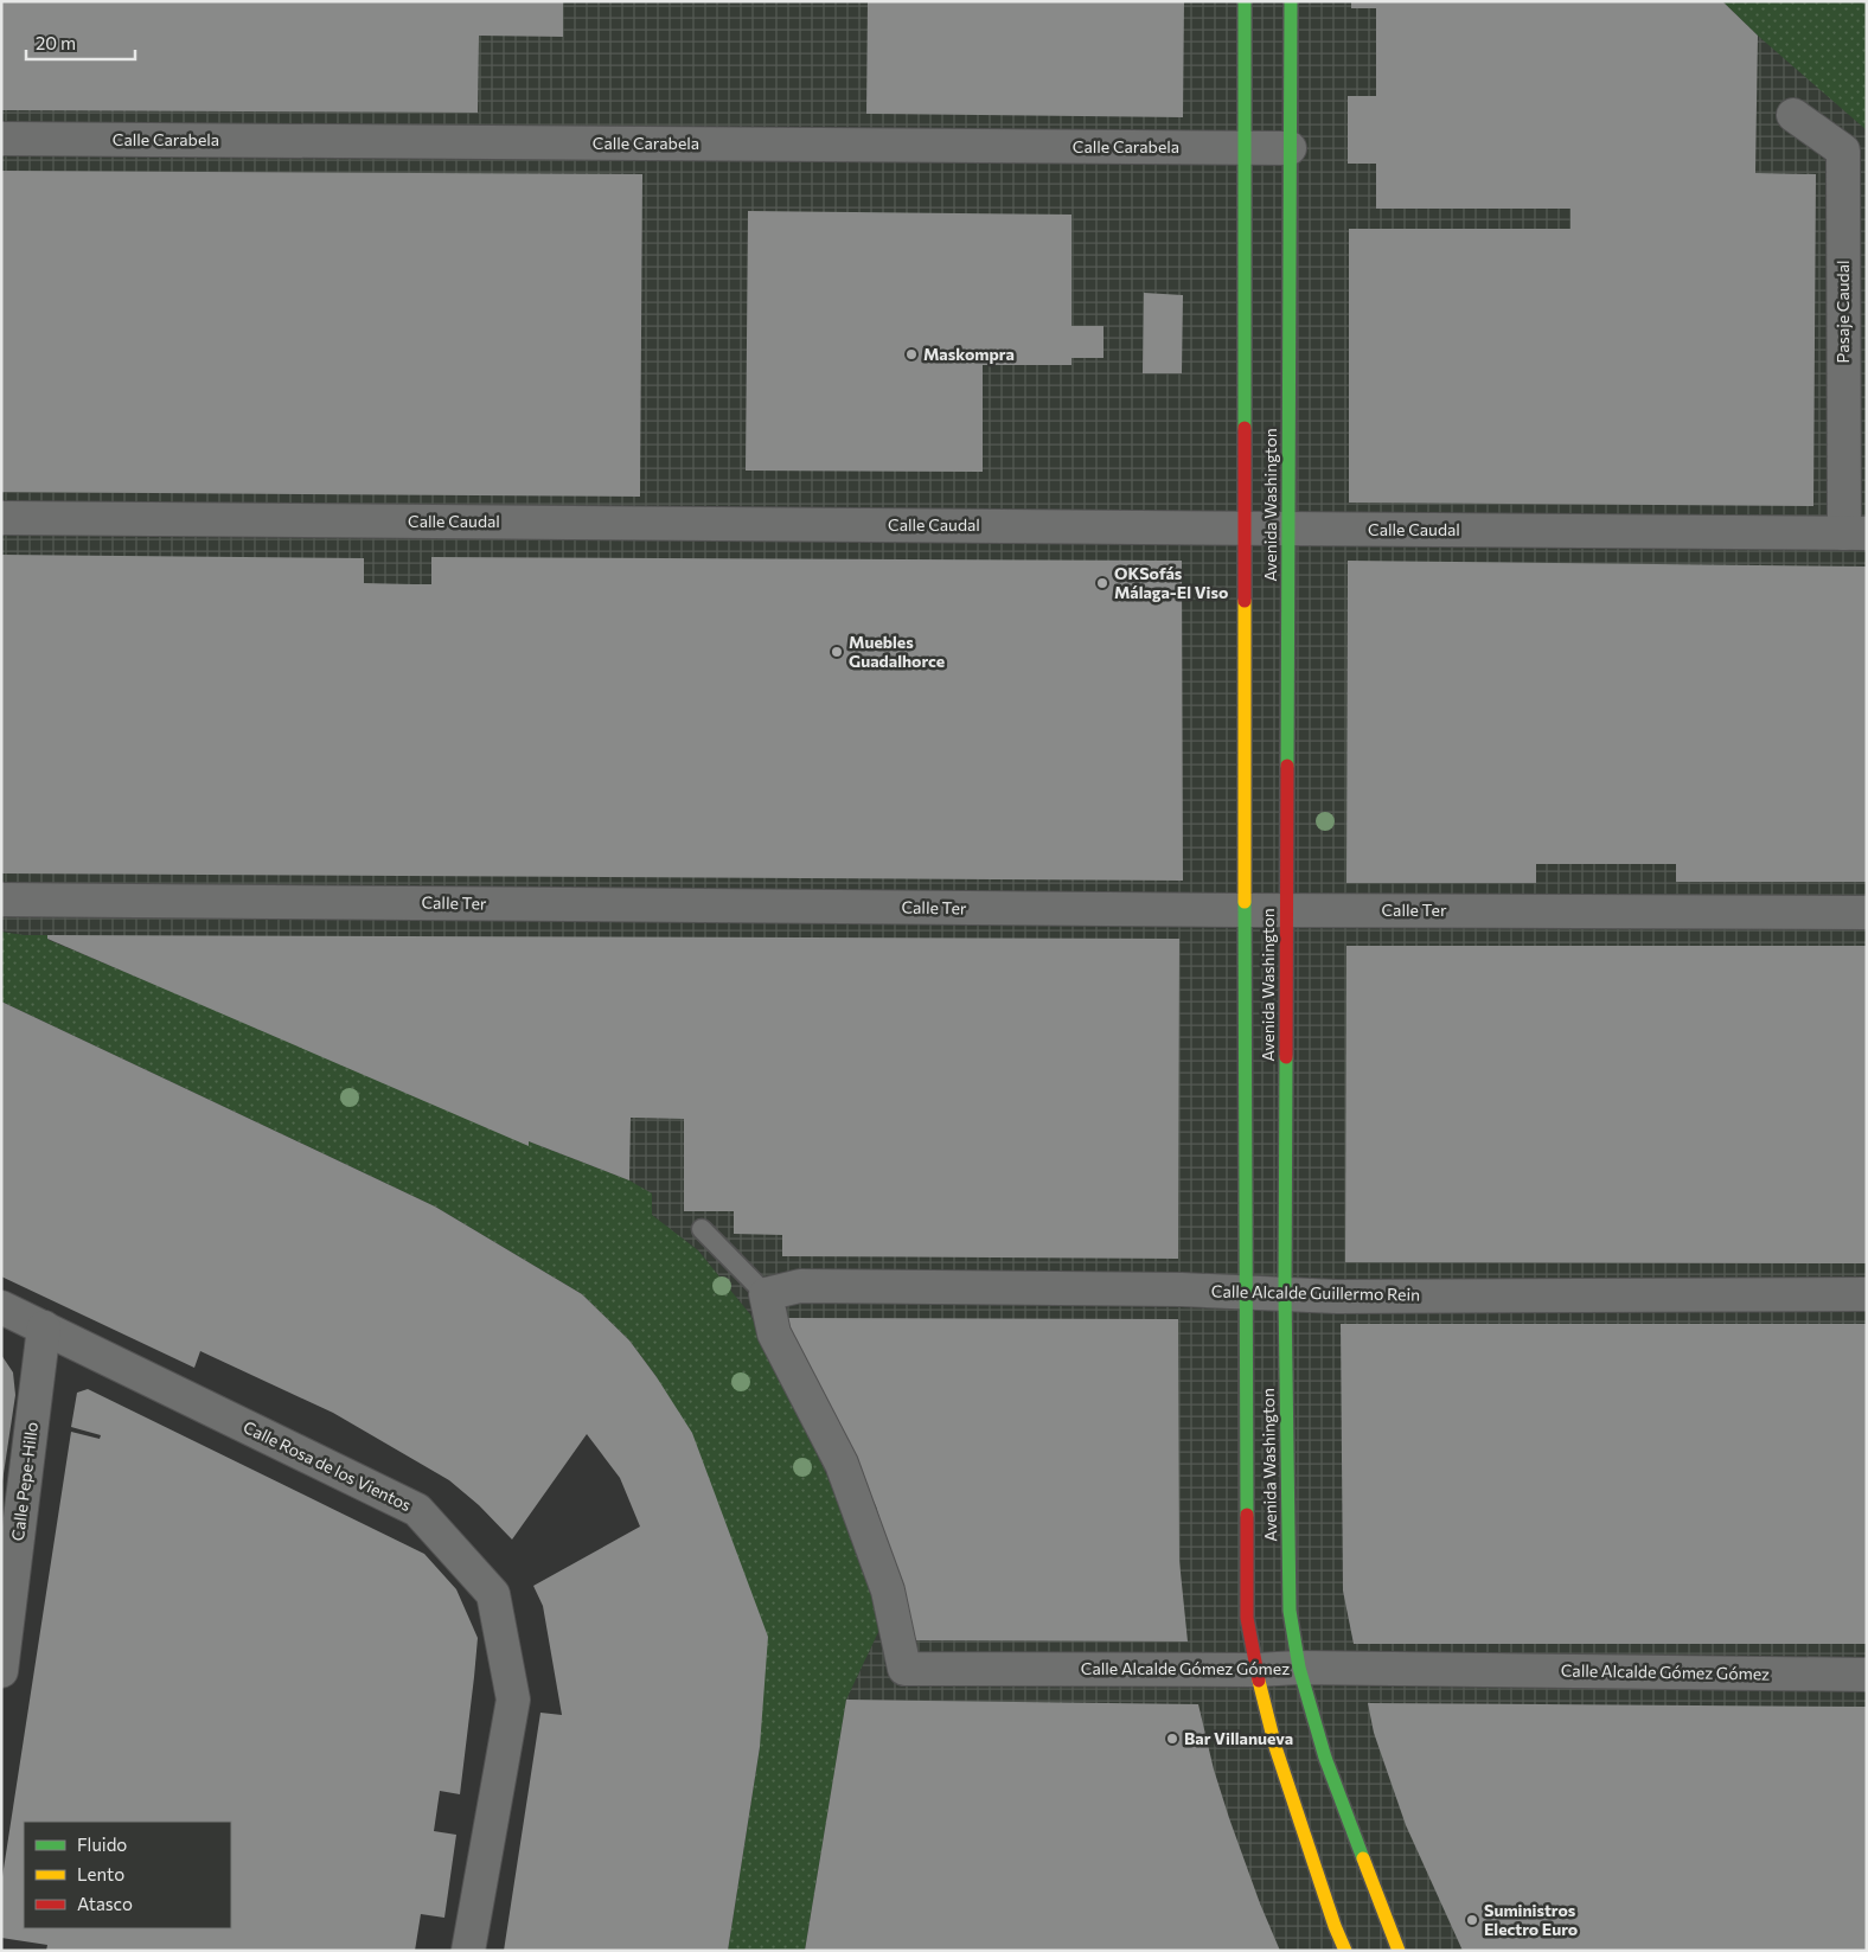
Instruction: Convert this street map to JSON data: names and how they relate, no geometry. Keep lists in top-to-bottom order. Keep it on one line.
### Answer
{"streets":{"main road":["Avenida Washington"],"street":["Calle Carabela","Pasaje Caudal","Calle Caudal","Calle Ter","Calle Alcalde Guillermo Rein","Calle Rosa de los Vientos","Calle Pepe-Hillo","Calle Alcalde Gómez Gómez"]},"crossings":[["Calle Carabela","Avenida Washington"],["Pasaje Caudal","Calle Caudal"],["Avenida Washington","Calle Caudal"],["Avenida Washington","Calle Ter"],["Avenida Washington","Calle Alcalde Guillermo Rein"],["Avenida Washington","Calle Alcalde Gómez Gómez"],["Calle Alcalde Guillermo Rein","Calle Alcalde Gómez Gómez"],["Calle Rosa de los Vientos","Calle Pepe-Hillo"]],"places":["Maskompra","OKSofás Málaga-El Viso","Muebles Guadalhorce","Bar Villanueva","Suministros Electro Euro"],"legend":["Fluido","Lento","Atasco"],"scale_bar":"20 m"}
